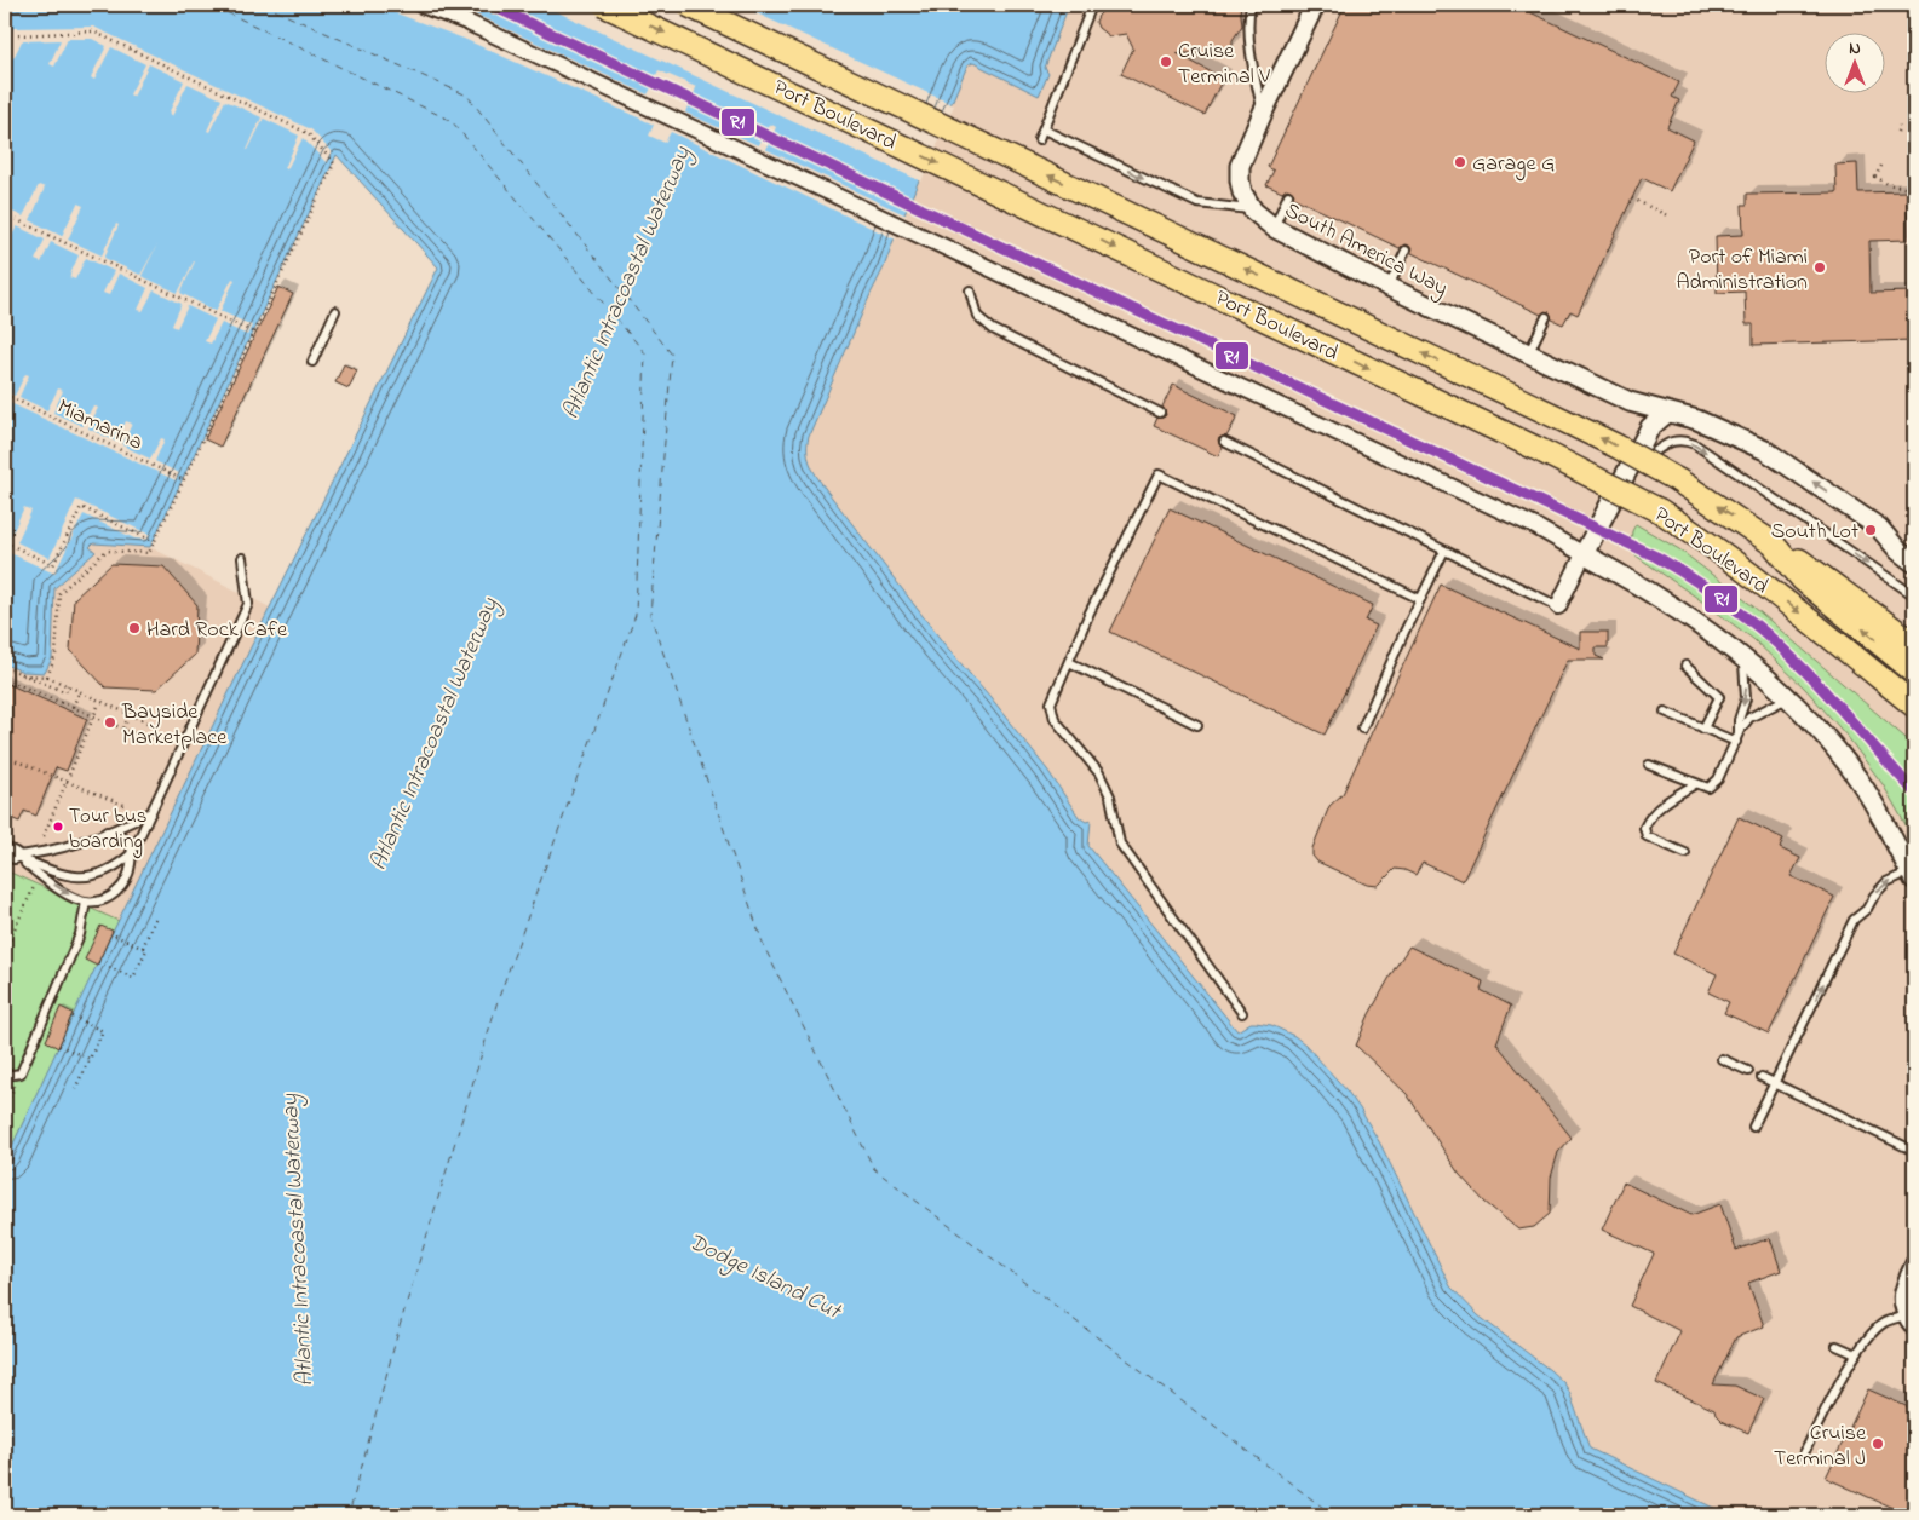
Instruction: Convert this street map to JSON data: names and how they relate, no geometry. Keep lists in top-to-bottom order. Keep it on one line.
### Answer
{"streets":{"main road":["Port Boulevard"],"street":["South America Way"],"path":["Miamarina"]},"water":["Atlantic Intracoastal Waterway","Dodge Island Cut"],"places":["Cruise Terminal V","Garage G","Port of Miami Administration","South Lot","Hard Rock Cafe","Bayside Marketplace","Tour bus boarding","Cruise Terminal J"],"lines":["transit line R1"],"north":"top"}
